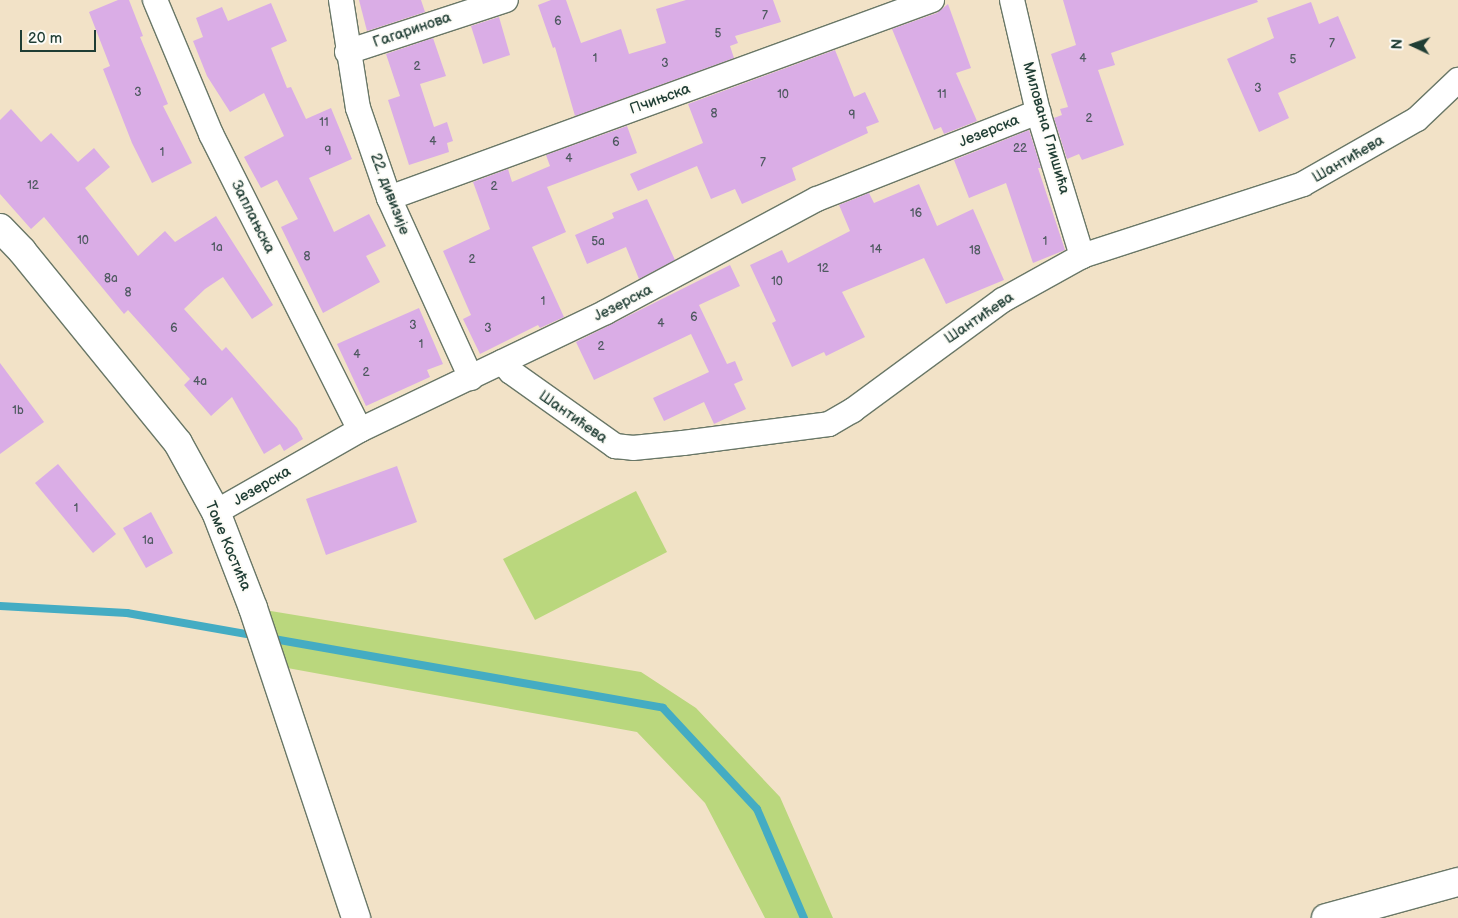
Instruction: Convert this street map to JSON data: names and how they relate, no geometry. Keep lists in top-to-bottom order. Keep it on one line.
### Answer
{"streets":{"street":["Гагаринова","Пчињска","Милована Глишића","Језерска","Шантићева","22. дивизије","Заплањска","Томе Костића"]},"crossings":[["Гагаринова","22. дивизије"],["Пчињска","22. дивизије"],["Милована Глишића","Језерска"],["Милована Глишића","Шантићева"],["Језерска","Шантићева"],["Језерска","22. дивизије"],["Језерска","Заплањска"],["Језерска","Томе Костића"]],"house_numbers":["7","6","5","7","1","4","5","3","2","3","3","10","11","8","9","2","11","4","6","22","9","1","4","7","12","2","16","10","5a","1","1a","14","18","8","2","12","8a","10","8","1","6","4","3","6","3","1","2","4","2","4a","1b","1","1a"],"scale_bar":"20 m","north":"left"}
